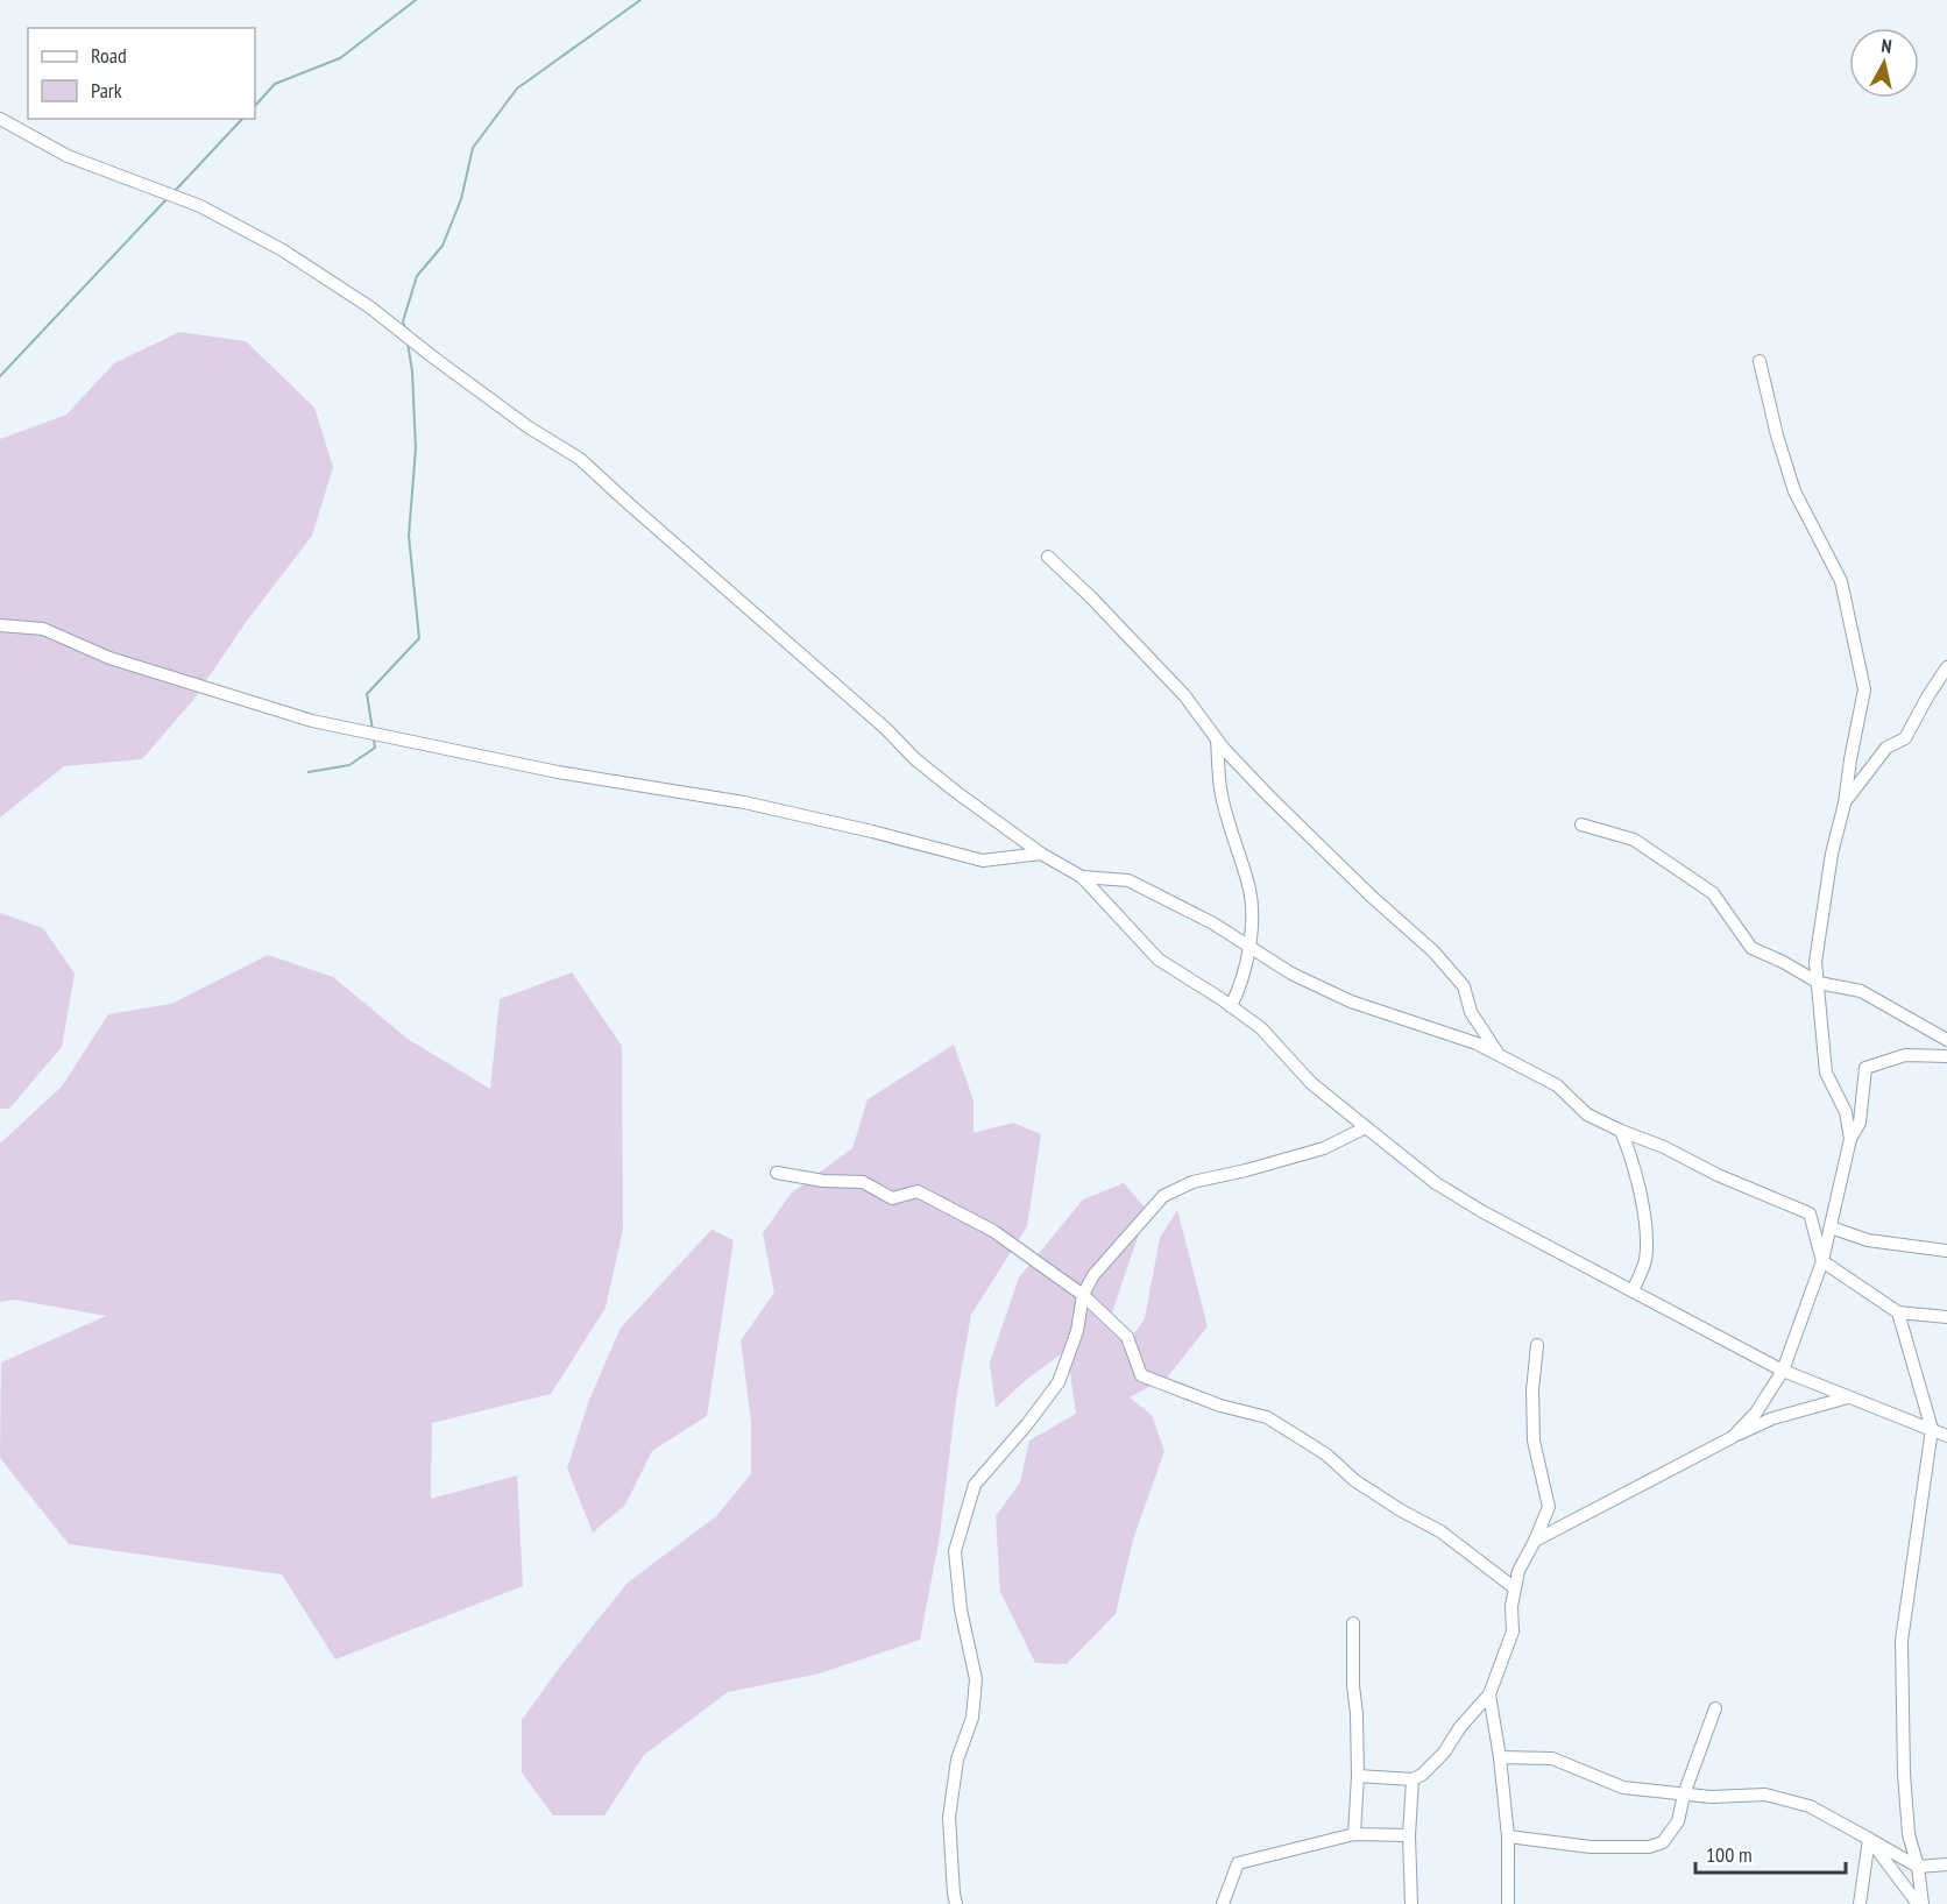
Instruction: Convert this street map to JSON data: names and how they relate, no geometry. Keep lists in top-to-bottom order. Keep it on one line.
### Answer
{"legend":["Road","Park"],"scale_bar":"100 m","north":"top"}
